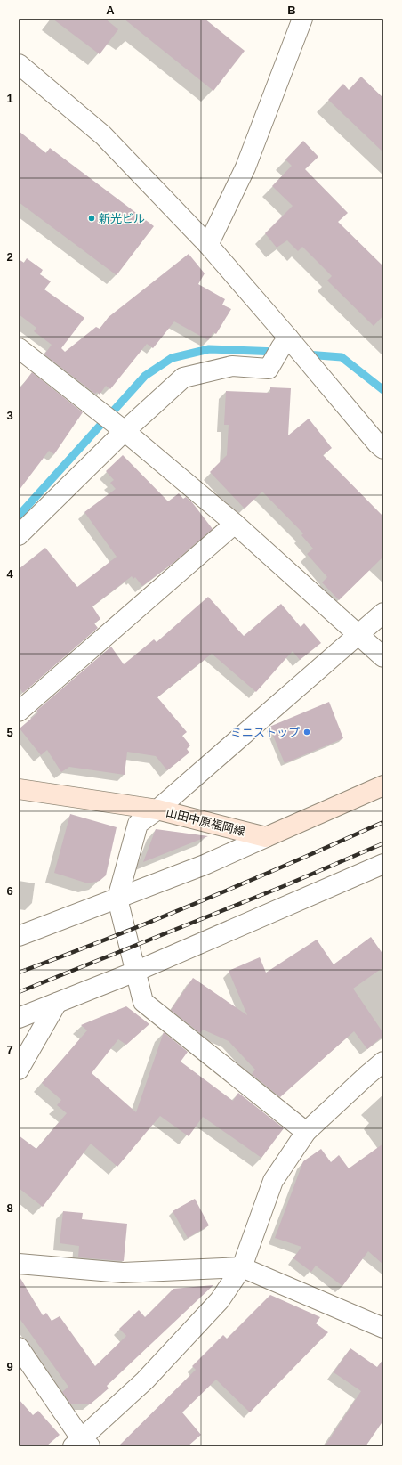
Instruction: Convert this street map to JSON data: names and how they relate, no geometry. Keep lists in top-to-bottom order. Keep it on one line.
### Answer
{"streets":{"main road":["山田中原福岡線"]},"places":["新光ビル","ミニストップ"],"grid":{"columns":["A","B"],"rows":["1","2","3","4","5","6","7","8","9"]}}
